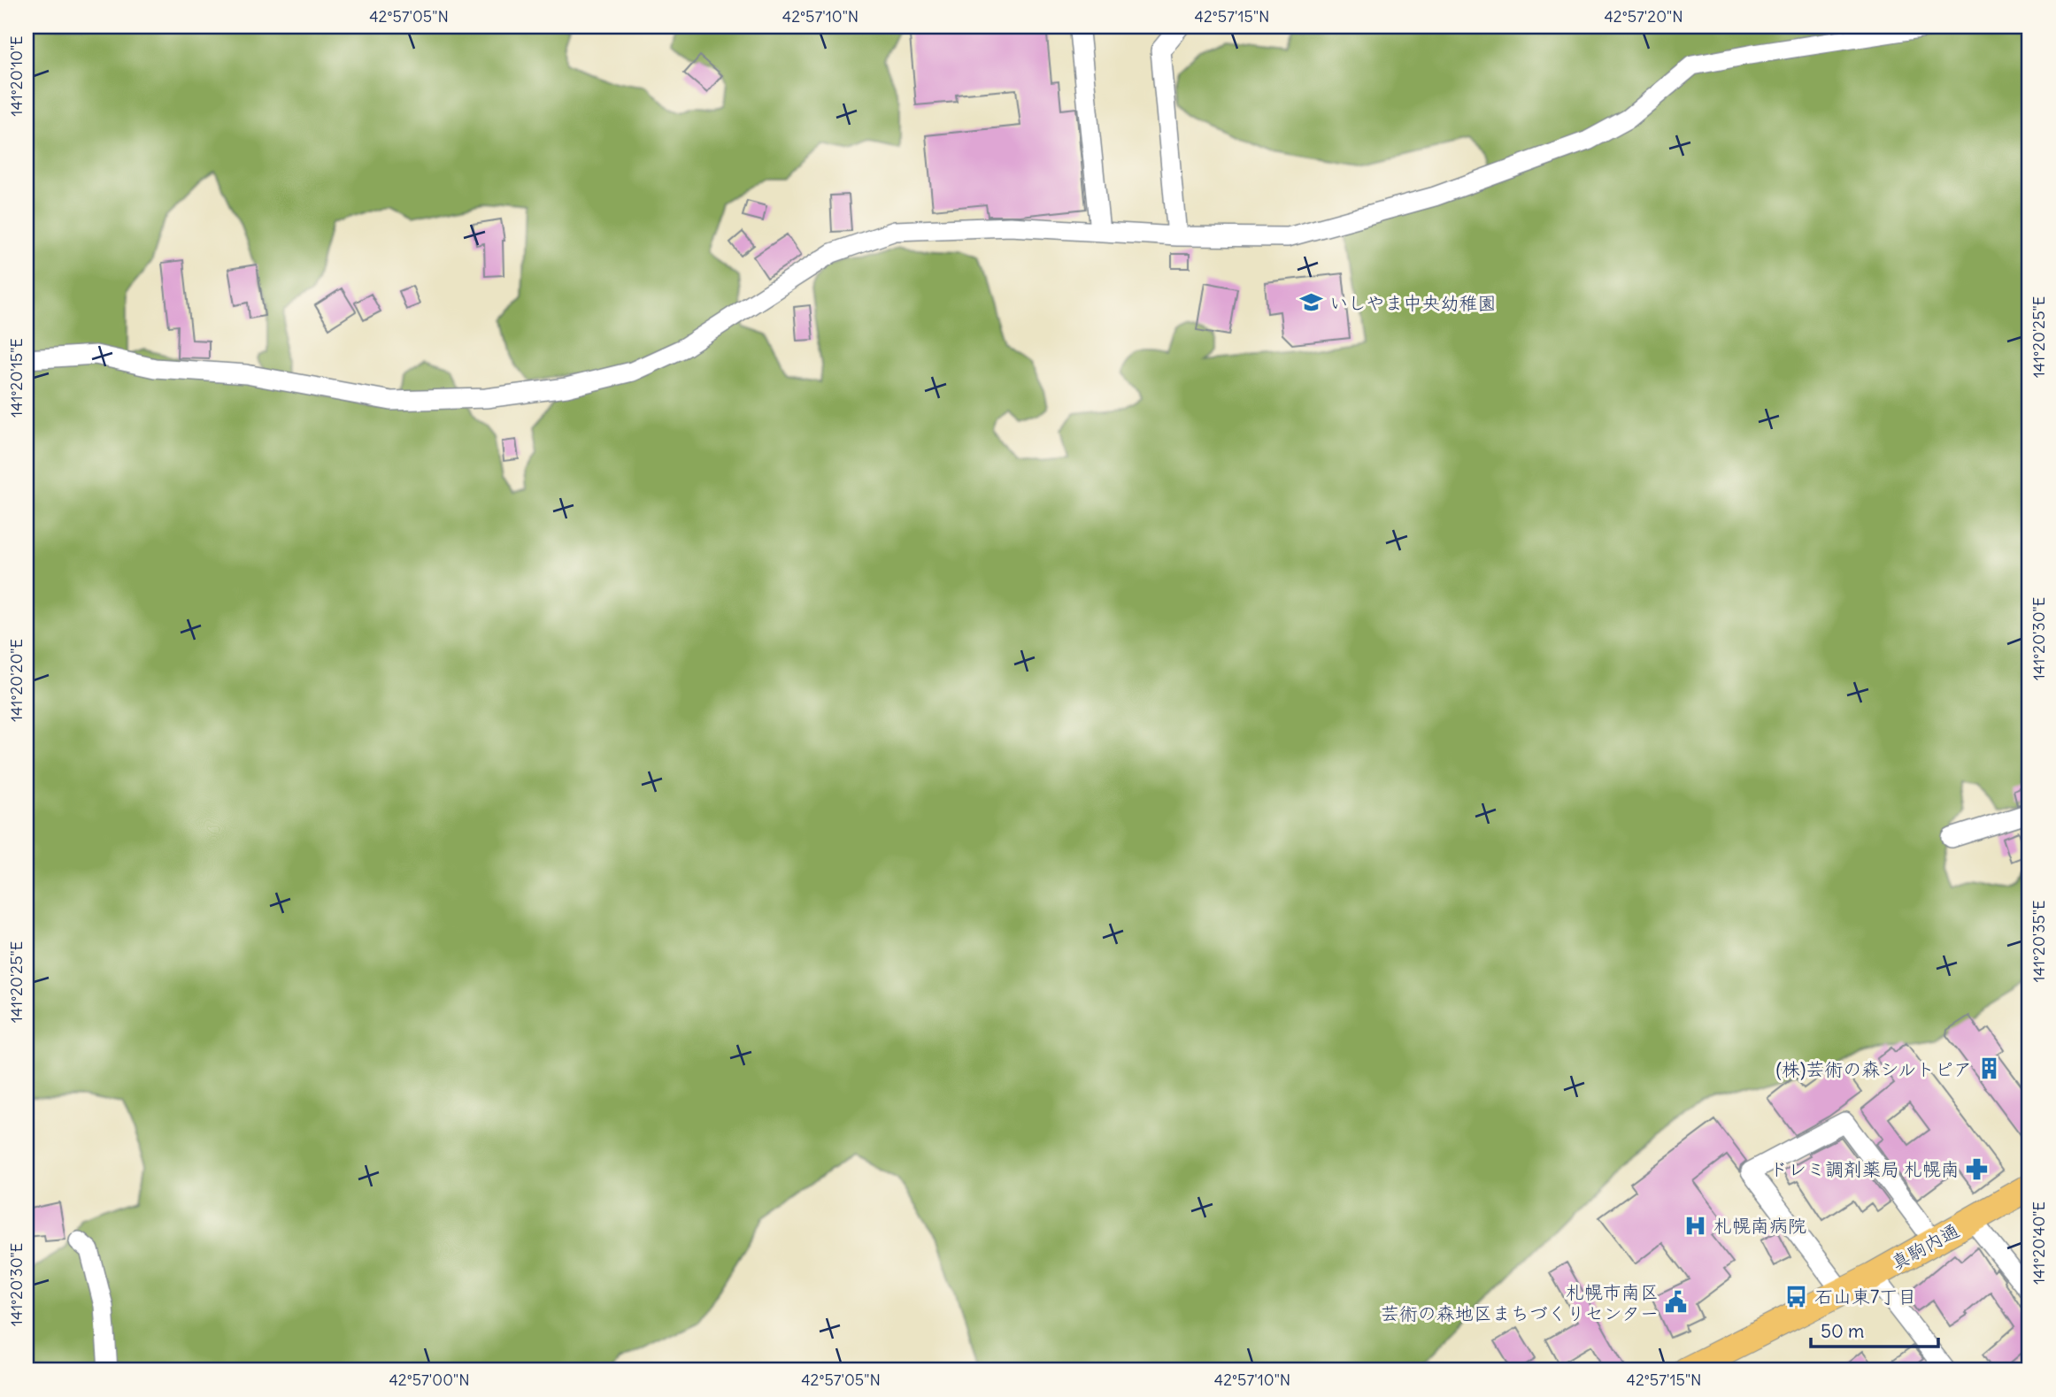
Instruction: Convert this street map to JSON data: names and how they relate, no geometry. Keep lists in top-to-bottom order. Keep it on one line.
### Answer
{"streets":{"highway":["真駒内通"]},"places":{"school or university":["いしやま中央幼稚園"],"building":["(株)芸術の森シルトピア"],"pharmacy":["ドレミ調剤薬局 札幌南"],"hospital":["札幌南病院"],"bus stop":["石山東7丁目"],"public building":["札幌市南区 芸術の森地区まちづくりセンター"]},"scale_bar":"50 m","coordinates":["42°57'05\"N","42°57'10\"N","42°57'15\"N","42°57'20\"N","141°20'10\"E","141°20'25\"E","141°20'15\"E","141°20'30\"E","141°20'20\"E","141°20'35\"E","141°20'40\"E","42°57'00\"N"]}
